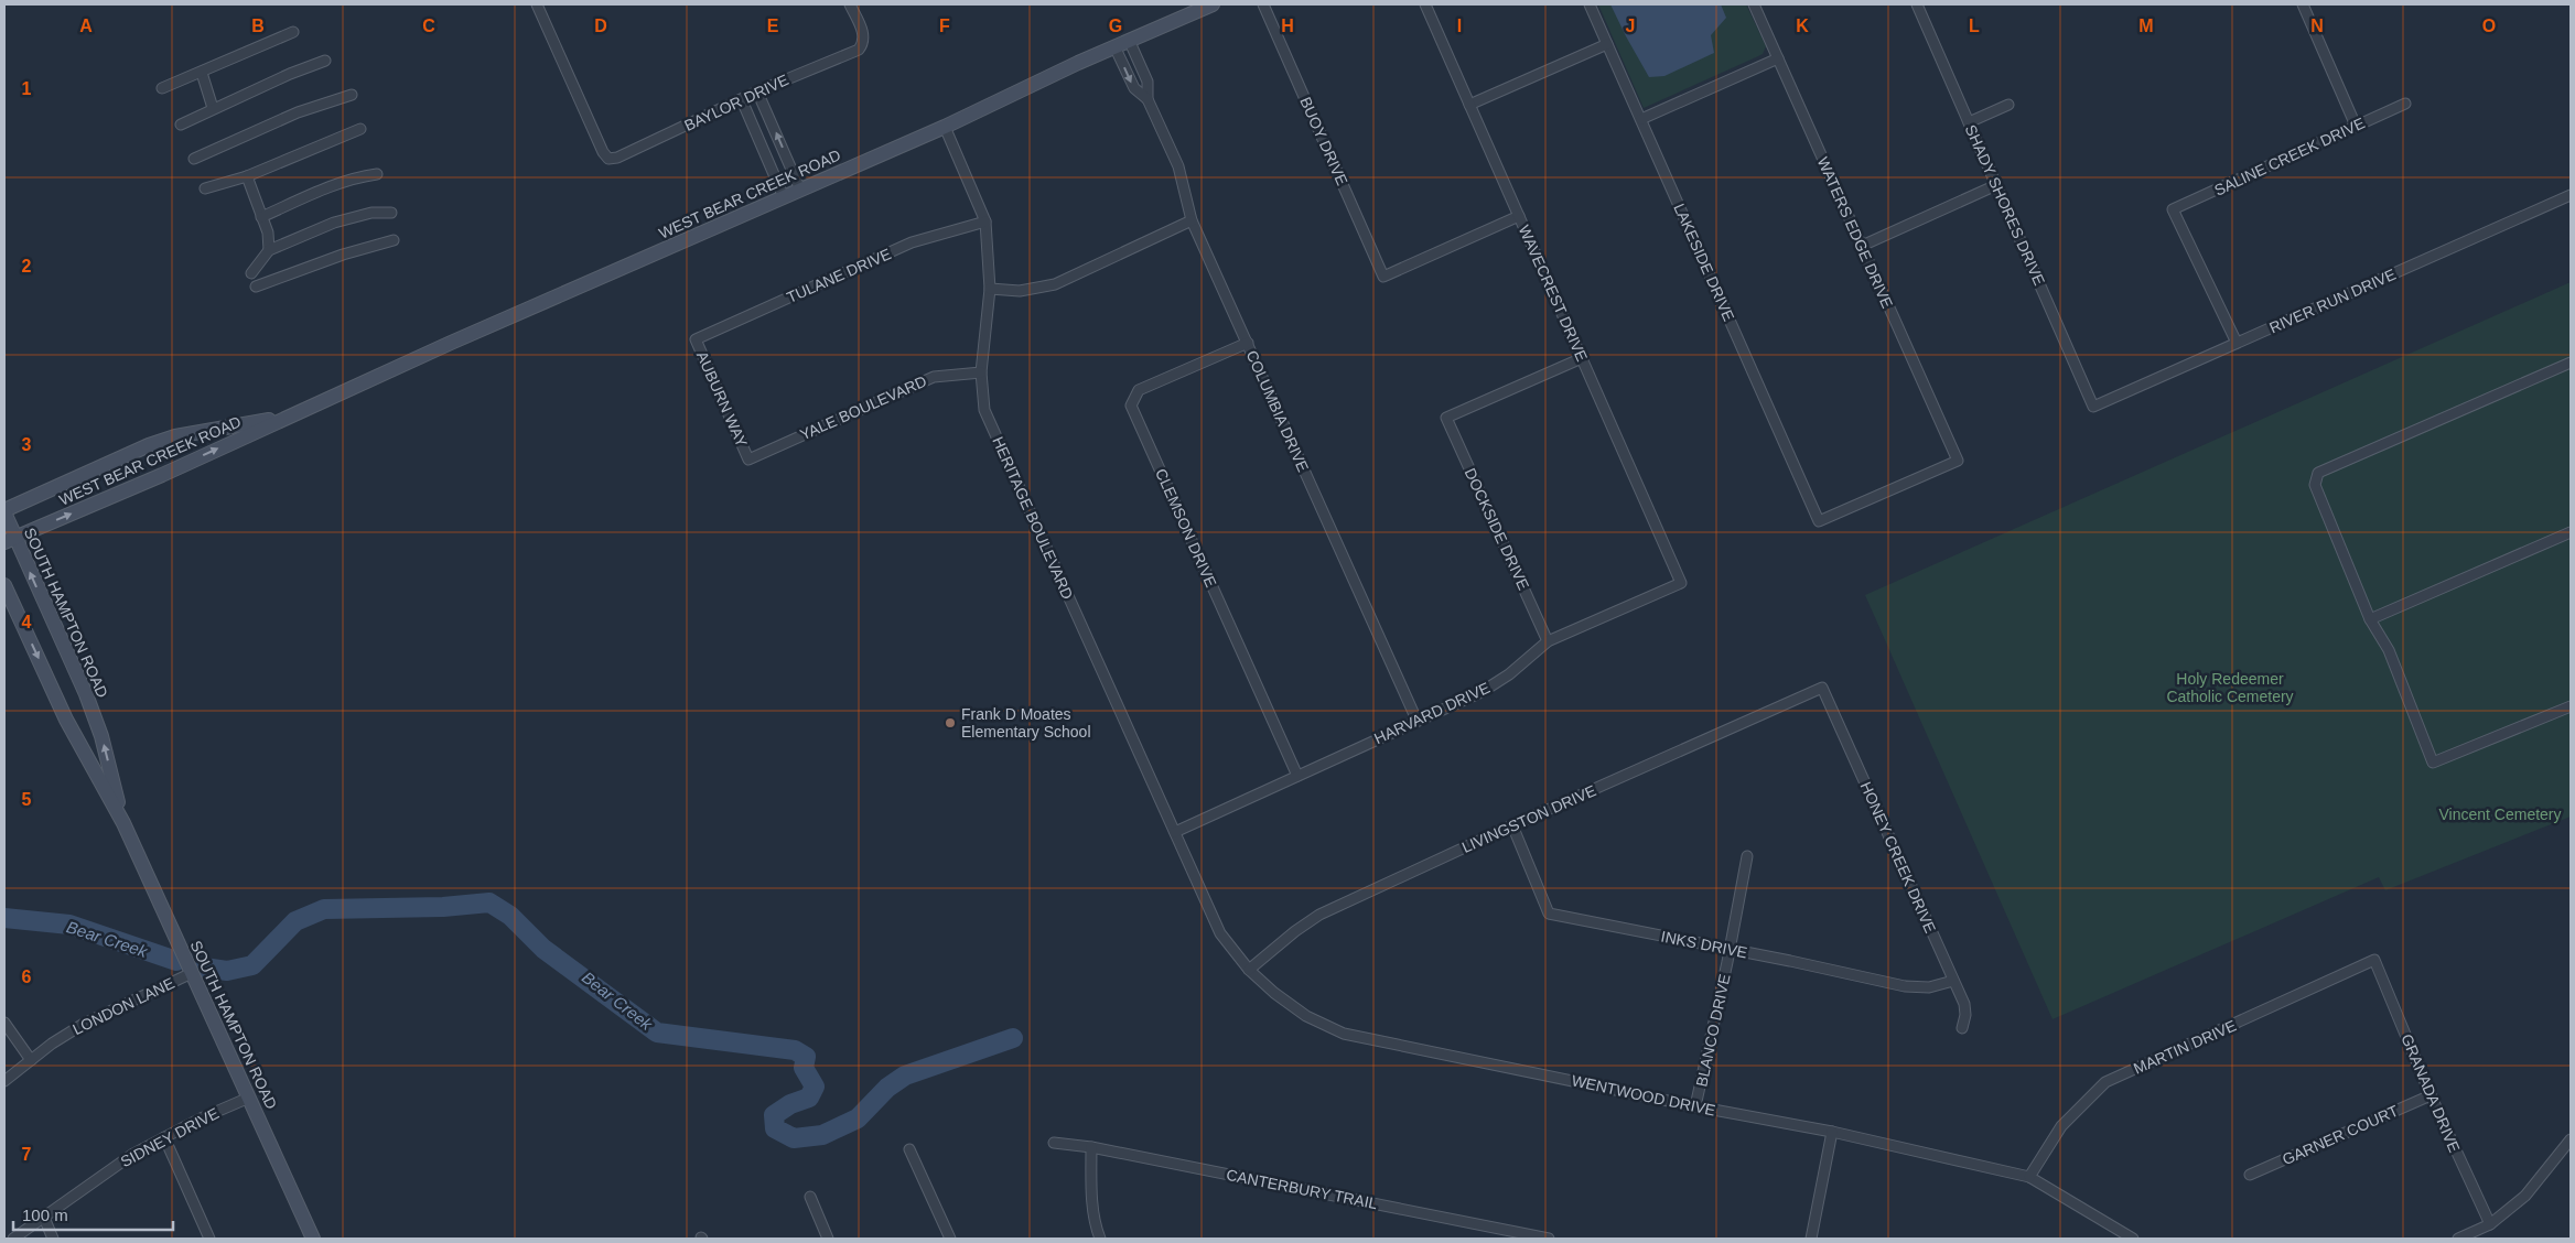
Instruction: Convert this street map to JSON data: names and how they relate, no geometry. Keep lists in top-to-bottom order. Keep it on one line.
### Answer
{"streets":{"main road":["WEST BEAR CREEK ROAD","SOUTH HAMPTON ROAD"],"street":["BAYLOR DRIVE","BUOY DRIVE","SALINE CREEK DRIVE","SHADY SHORES DRIVE","WATERS EDGE DRIVE","LAKESIDE DRIVE","TULANE DRIVE","WAVECREST DRIVE","RIVER RUN DRIVE","AUBURN WAY","YALE BOULEVARD","COLUMBIA DRIVE","HERITAGE BOULEVARD","CLEMSON DRIVE","DOCKSIDE DRIVE","HARVARD DRIVE","LIVINGSTON DRIVE","HONEY CREEK DRIVE","INKS DRIVE","LONDON LANE","BLANCO DRIVE","MARTIN DRIVE","GRANADA DRIVE","WENTWOOD DRIVE","GARNER COURT","SIDNEY DRIVE","CANTERBURY TRAIL"]},"crossings":[["BUOY DRIVE","WAVECREST DRIVE"],["SALINE CREEK DRIVE","RIVER RUN DRIVE"],["WEST BEAR CREEK ROAD","COLUMBIA DRIVE"],["WEST BEAR CREEK ROAD","HERITAGE BOULEVARD"],["WEST BEAR CREEK ROAD","SOUTH HAMPTON ROAD"],["SHADY SHORES DRIVE","RIVER RUN DRIVE"],["WATERS EDGE DRIVE","LAKESIDE DRIVE"],["TULANE DRIVE","AUBURN WAY"],["TULANE DRIVE","HERITAGE BOULEVARD"],["WAVECREST DRIVE","DOCKSIDE DRIVE"],["WAVECREST DRIVE","HARVARD DRIVE"],["AUBURN WAY","YALE BOULEVARD"],["YALE BOULEVARD","HERITAGE BOULEVARD"],["COLUMBIA DRIVE","CLEMSON DRIVE"],["COLUMBIA DRIVE","HARVARD DRIVE"],["HERITAGE BOULEVARD","HARVARD DRIVE"],["HERITAGE BOULEVARD","WENTWOOD DRIVE"],["CLEMSON DRIVE","HARVARD DRIVE"],["DOCKSIDE DRIVE","HARVARD DRIVE"],["SOUTH HAMPTON ROAD","LONDON LANE"],["SOUTH HAMPTON ROAD","SIDNEY DRIVE"],["LIVINGSTON DRIVE","HONEY CREEK DRIVE"],["LIVINGSTON DRIVE","INKS DRIVE"],["LIVINGSTON DRIVE","WENTWOOD DRIVE"],["HONEY CREEK DRIVE","INKS DRIVE"],["INKS DRIVE","BLANCO DRIVE"],["BLANCO DRIVE","WENTWOOD DRIVE"],["MARTIN DRIVE","GRANADA DRIVE"],["MARTIN DRIVE","WENTWOOD DRIVE"],["GRANADA DRIVE","GARNER COURT"]],"water":["Bear Creek"],"parks":["Holy Redeemer Catholic Cemetery","Vincent Cemetery"],"places":["Frank D Moates Elementary School"],"scale_bar":"100 m","grid":{"columns":["A","B","C","D","E","F","G","H","I","J","K","L","M","N","O"],"rows":["1","2","3","4","5","6","7"]}}
